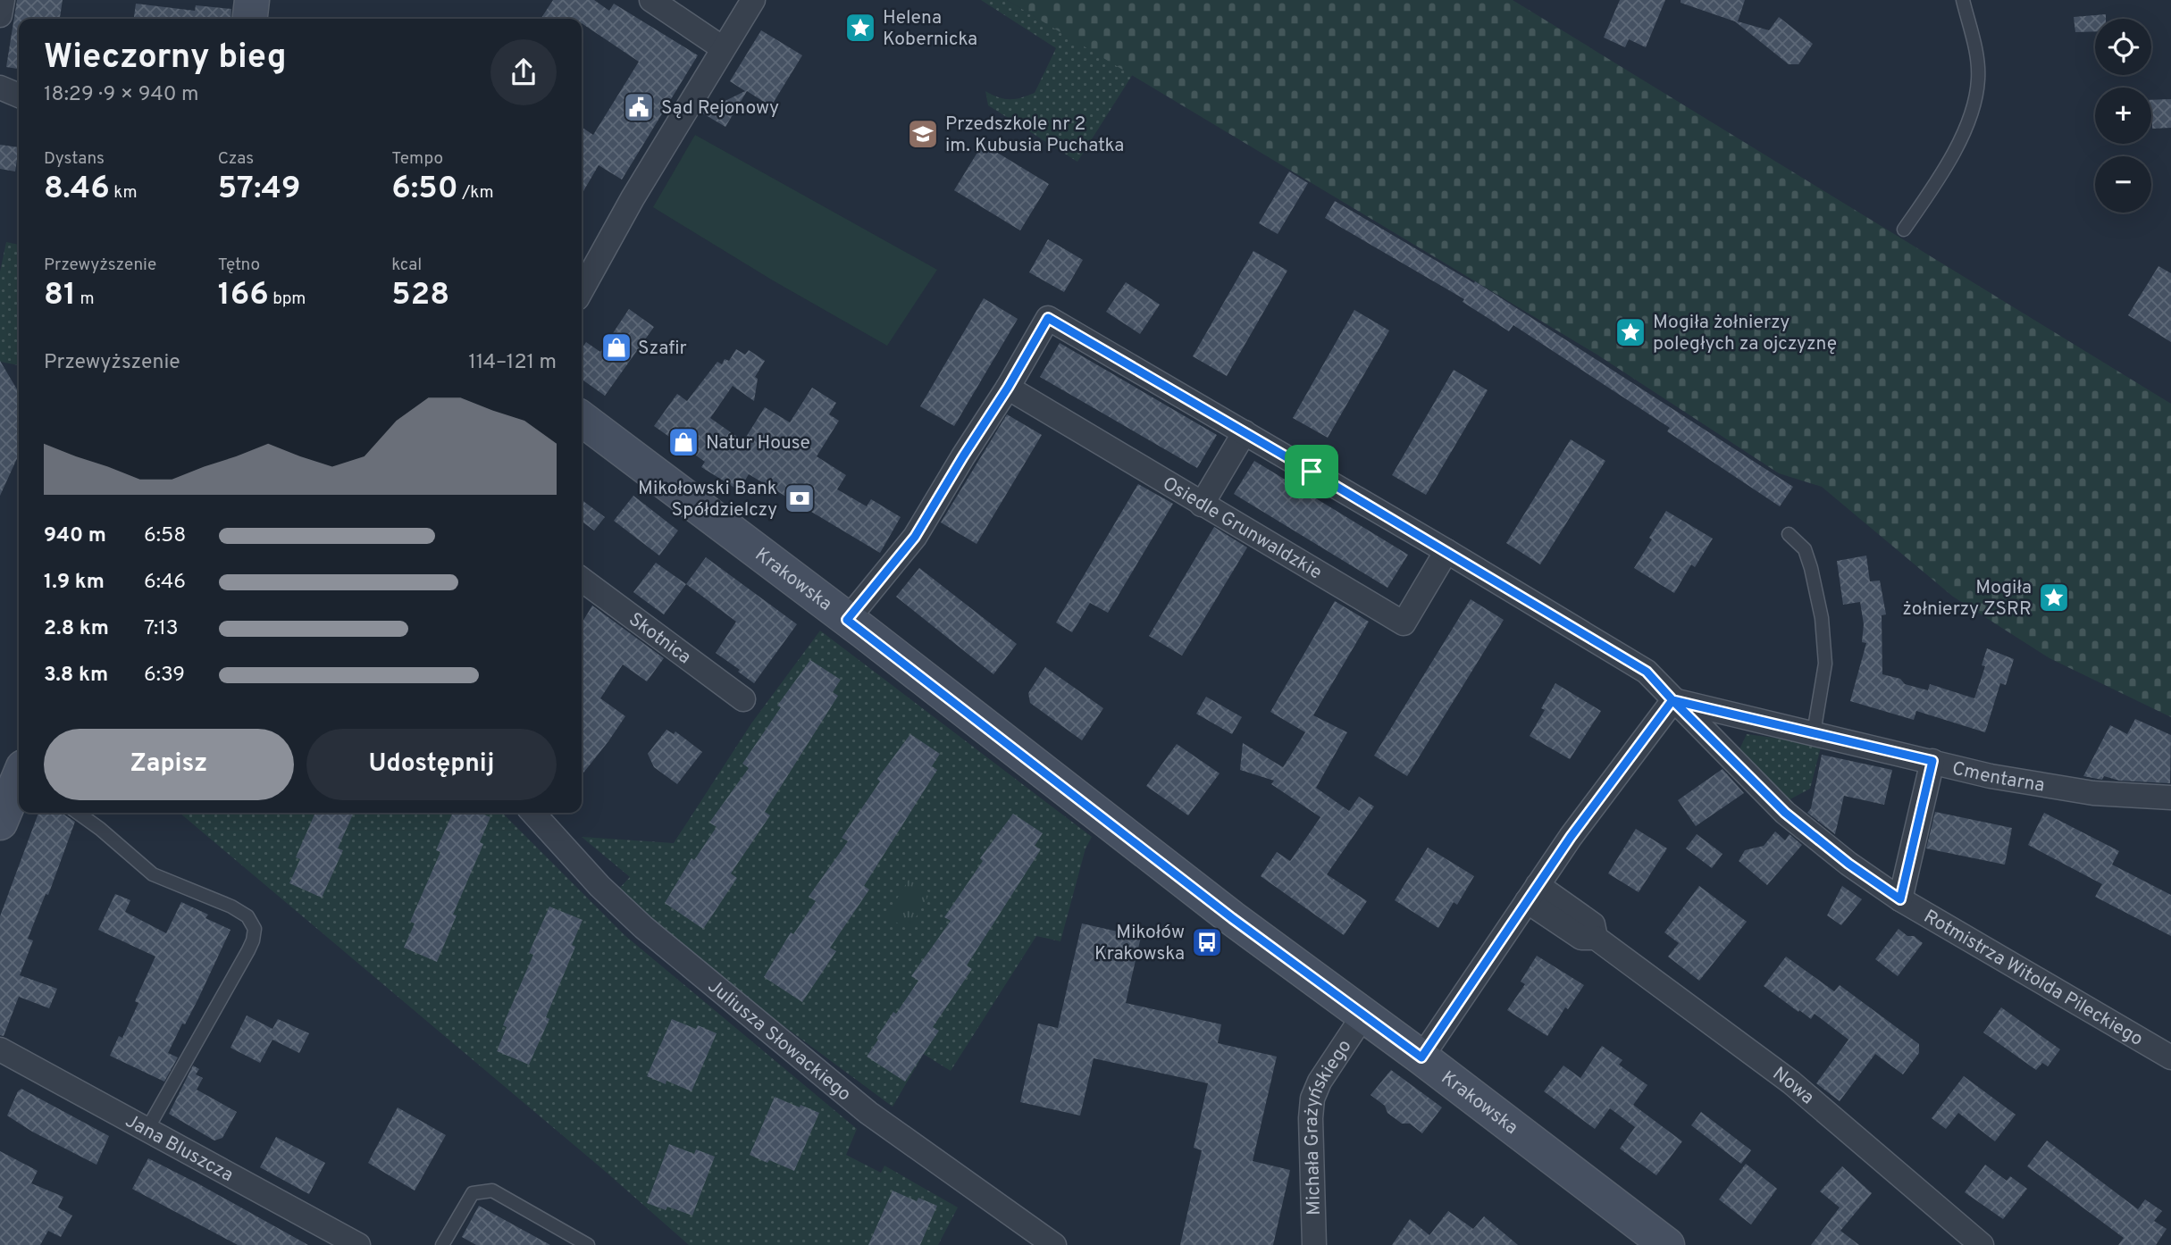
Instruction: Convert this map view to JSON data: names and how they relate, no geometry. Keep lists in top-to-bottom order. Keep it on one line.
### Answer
{"streets":{"street":["Osiedle Grunwaldzkie","Krakowska","Skotnica","Cmentarna","Rotmistrza Witolda Pileckiego","Juliusza Słowackiego","Nowa","Michała Grażyńskiego","Jana Bluszcza"]},"crossings":[["Krakowska","Michała Grażyńskiego"],["Cmentarna","Rotmistrza Witolda Pileckiego"]],"places":{"place":["Helena Kobernicka","Mogiła żołnierzy poległych za ojczyznę","Mogiła żołnierzy ZSRR"],"public building":["Sąd Rejonowy"],"school or university":["Przedszkole nr 2 im. Kubusia Puchatka"],"shop":["Szafir","Natur House"],"bank":["Mikołowski Bank Spółdzielczy"],"bus stop":["Mikołów Krakowska"]},"page":{"map_buttons":["+","−"],"heading":["Wieczorny bieg","18:29 · 9 × 940 m"],"stats":[["Dystans","8.46 km"],["Czas","57:49"],["Tempo","6:50 /km"],["Przewyższenie","81 m"],["Tętno","166 bpm"],["kcal","528"]],"chart":["Przewyższenie","114–121 m"],"list":[{"name":"940 m","note":"6:58"},{"name":"1.9 km","note":"6:46"},{"name":"2.8 km","note":"7:13"},{"name":"3.8 km","note":"6:39"}],"buttons":["Zapisz","Udostępnij"]}}
